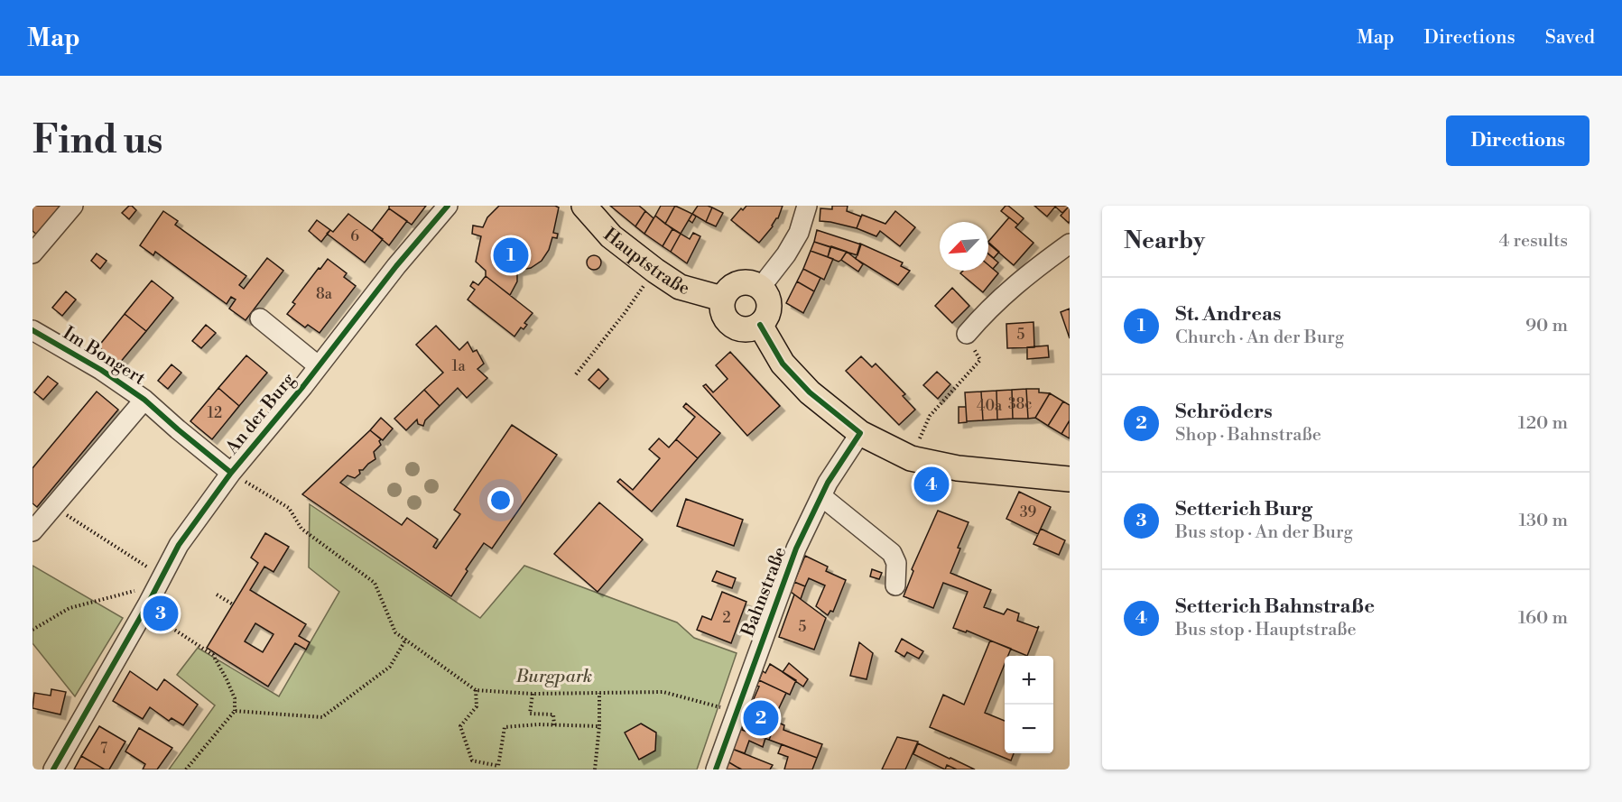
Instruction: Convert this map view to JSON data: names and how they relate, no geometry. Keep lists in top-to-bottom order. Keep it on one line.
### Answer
{"streets":{"main road":["Hauptstraße"],"street":["Im Bongert","An der Burg","Bahnstraße"]},"crossings":[["Im Bongert","An der Burg"]],"parks":["Burgpark"],"house_numbers":["6","8a","5","1a","38c","40a","12","39","2","5","7"],"north":"bottom left","page":{"header":"Map","nav":["Map","Directions","Saved"],"buttons":"Directions","title":"Find us","heading":["Nearby","4 results"],"pins":["1","4","3","2"],"list":[{"mark":"1","name":"St. Andreas","note":"Church · An der Burg","value":"90 m"},{"mark":"2","name":"Schröders","note":"Shop · Bahnstraße","value":"120 m"},{"mark":"3","name":"Setterich Burg","note":"Bus stop · An der Burg","value":"130 m"},{"mark":"4","name":"Setterich Bahnstraße","note":"Bus stop · Hauptstraße","value":"160 m"}],"map_buttons":["+","−"]}}
